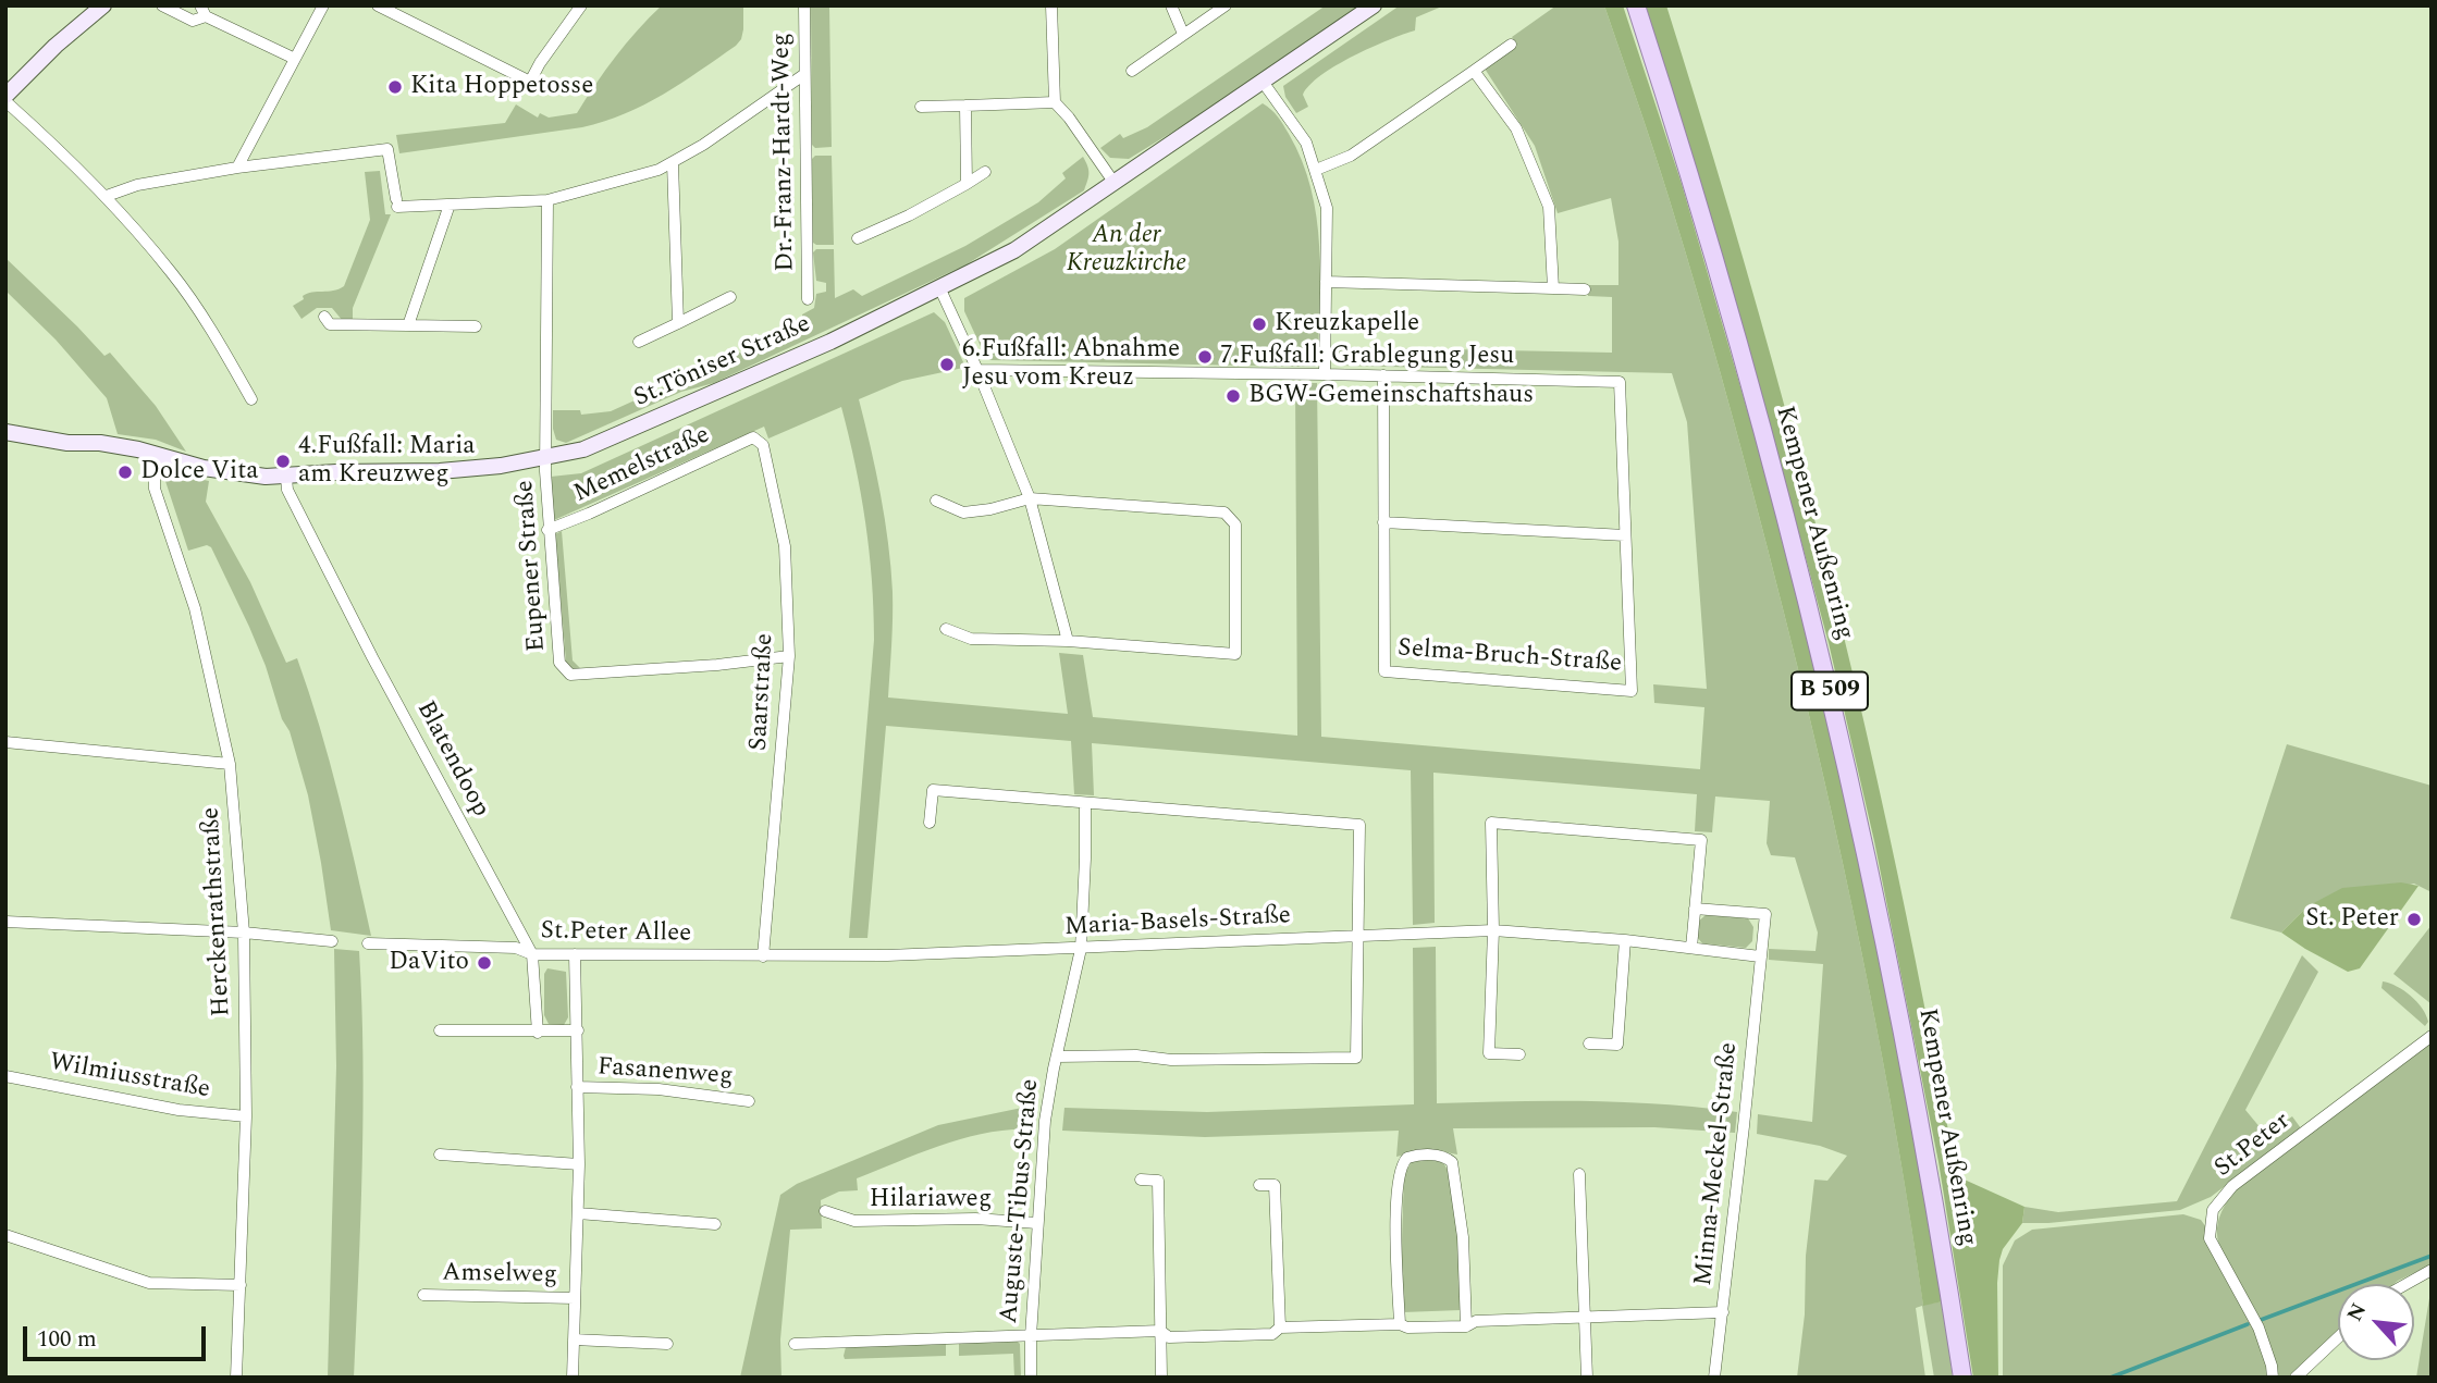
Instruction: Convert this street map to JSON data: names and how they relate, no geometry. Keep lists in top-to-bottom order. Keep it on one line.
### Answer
{"streets":{"main road":["St.Töniser Straße","Kempener Außenring","B 509"],"street":["Dr.-Franz-Hardt-Weg","Memelstraße","Eupener Straße","Selma-Bruch-Straße","Saarstraße","Blatendoop","Herckenrathstraße","Maria-Basels-Straße","St.Peter Allee","Fasanenweg","Wilmiusstraße","St.Peter","Minna-Meckel-Straße","Hilariaweg","Auguste-Tibus-Straße","Amselweg"]},"crossings":[["St.Töniser Straße","Eupener Straße"],["St.Töniser Straße","Blatendoop"],["St.Töniser Straße","Herckenrathstraße"],["Memelstraße","Eupener Straße"],["Memelstraße","Saarstraße"],["Eupener Straße","Saarstraße"],["Saarstraße","St.Peter Allee"],["Blatendoop","St.Peter Allee"],["Herckenrathstraße","Wilmiusstraße"],["Maria-Basels-Straße","St.Peter Allee"],["Maria-Basels-Straße","Minna-Meckel-Straße"],["Maria-Basels-Straße","Auguste-Tibus-Straße"],["Hilariaweg","Auguste-Tibus-Straße"]],"parks":["An der Kreuzkirche"],"places":["Kita Hoppetosse","Kreuzkapelle","7.Fußfall: Grablegung Jesu","6.Fußfall: Abnahme Jesu vom Kreuz","BGW-Gemeinschaftshaus","4.Fußfall: Maria am Kreuzweg","Dolce Vita","St. Peter","DaVito"],"scale_bar":"100 m","north":"top left"}
